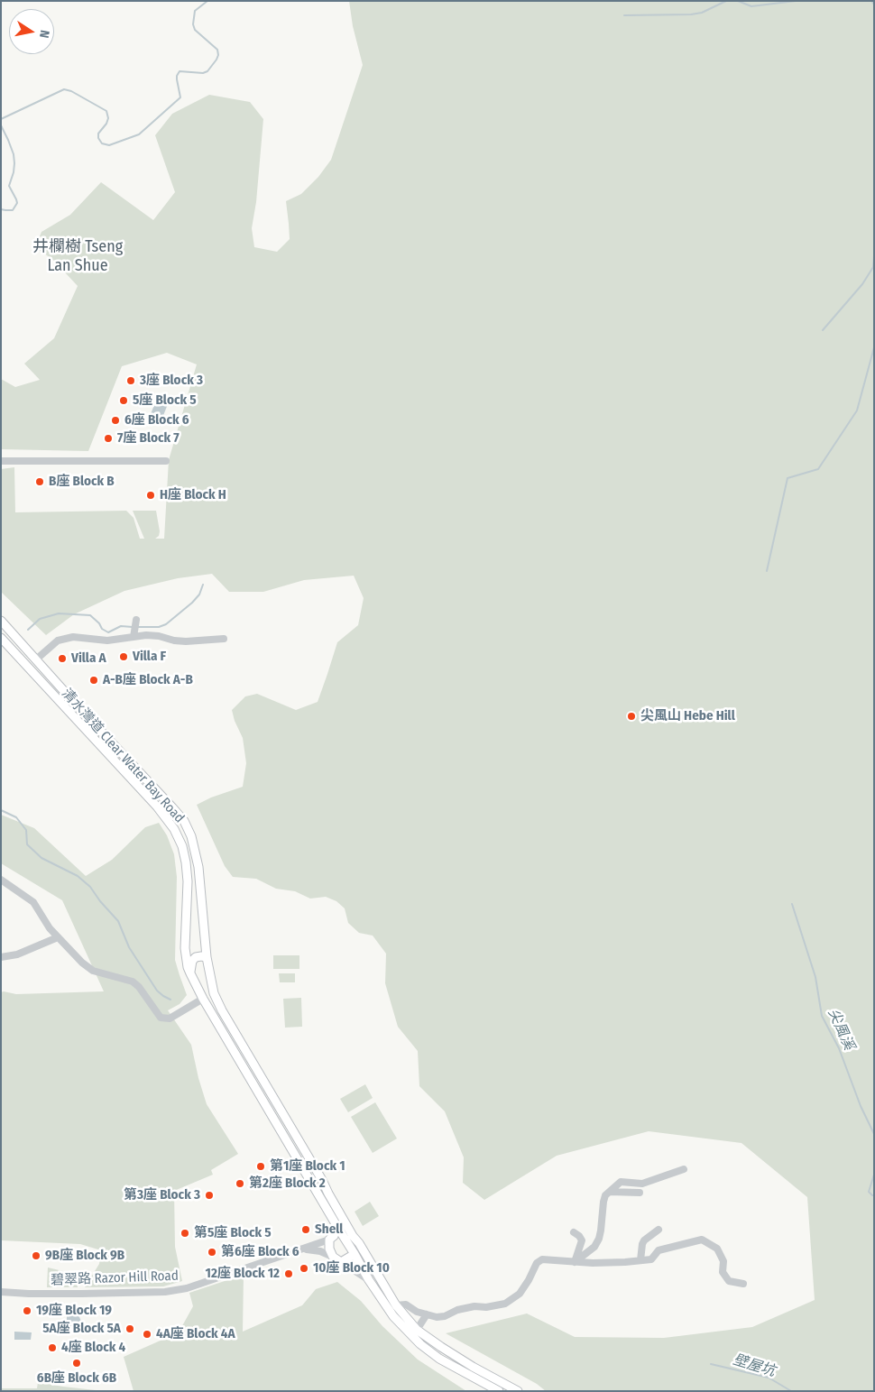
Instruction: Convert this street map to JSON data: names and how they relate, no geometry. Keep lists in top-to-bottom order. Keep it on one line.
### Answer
{"streets":{"main road":["清水灣道 Clear Water Bay Road"],"street":["碧翠路 Razor Hill Road"]},"districts":["井欄樹 Tseng Lan Shue"],"water":["尖風溪","壁屋坑"],"places":["3座 Block 3","5座 Block 5","6座 Block 6","7座 Block 7","B座 Block B","H座 Block H","Villa F","Villa A","A-B座 Block A-B","尖風山 Hebe Hill","第1座 Block 1","第2座 Block 2","第3座 Block 3","Shell","第5座 Block 5","第6座 Block 6","9B座 Block 9B","10座 Block 10","12座 Block 12","19座 Block 19","5A座 Block 5A","4A座 Block 4A","4座 Block 4","6B座 Block 6B"],"north":"right"}
